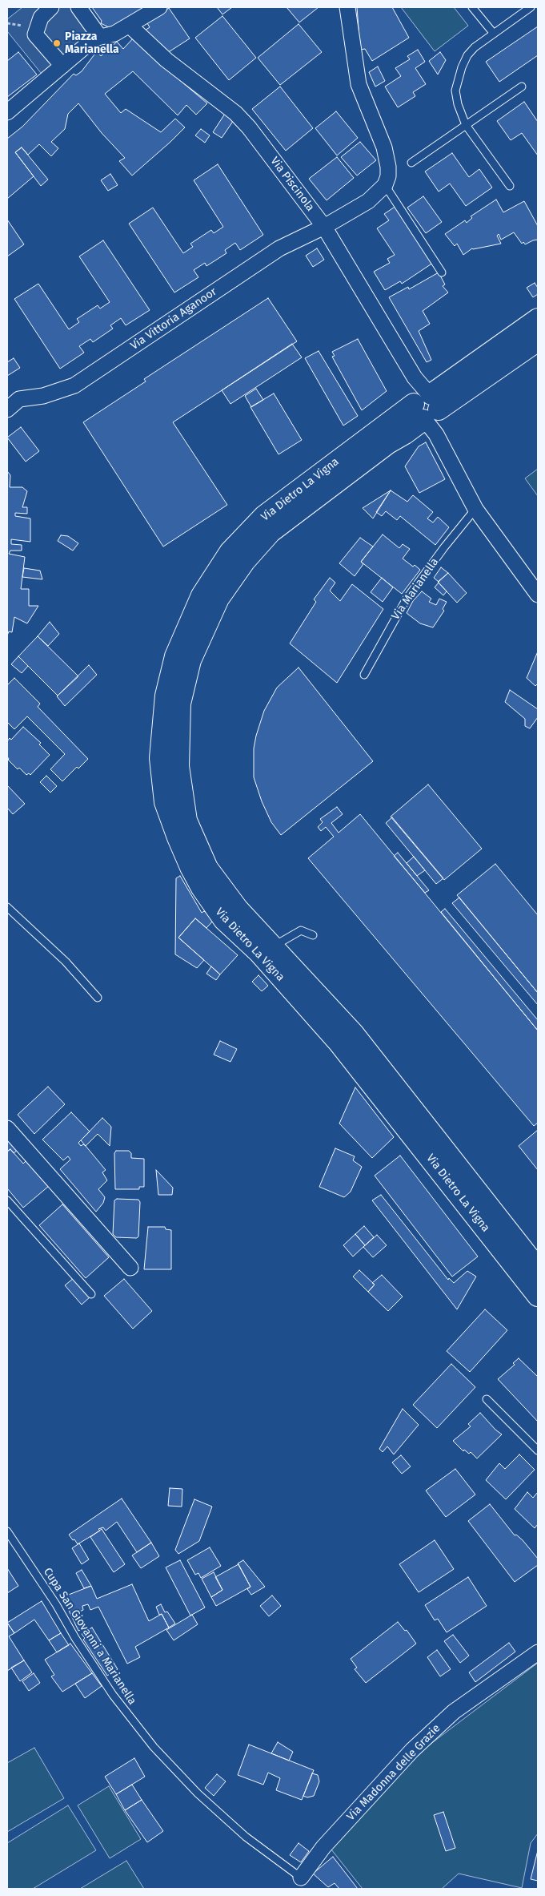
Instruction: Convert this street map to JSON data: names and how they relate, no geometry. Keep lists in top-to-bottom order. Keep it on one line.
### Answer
{"streets":{"street":["Via Piscinola","Via Vittoria Aganoor","Via Dietro La Vigna","Via Madonna delle Grazie"],"lane":["Via Marianella","Cupa San Giovanni a Marianella"]},"crossings":[["Via Piscinola","Via Vittoria Aganoor"],["Via Piscinola","Via Dietro La Vigna"],["Cupa San Giovanni a Marianella","Via Madonna delle Grazie"]],"places":["Piazza Marianella"]}
